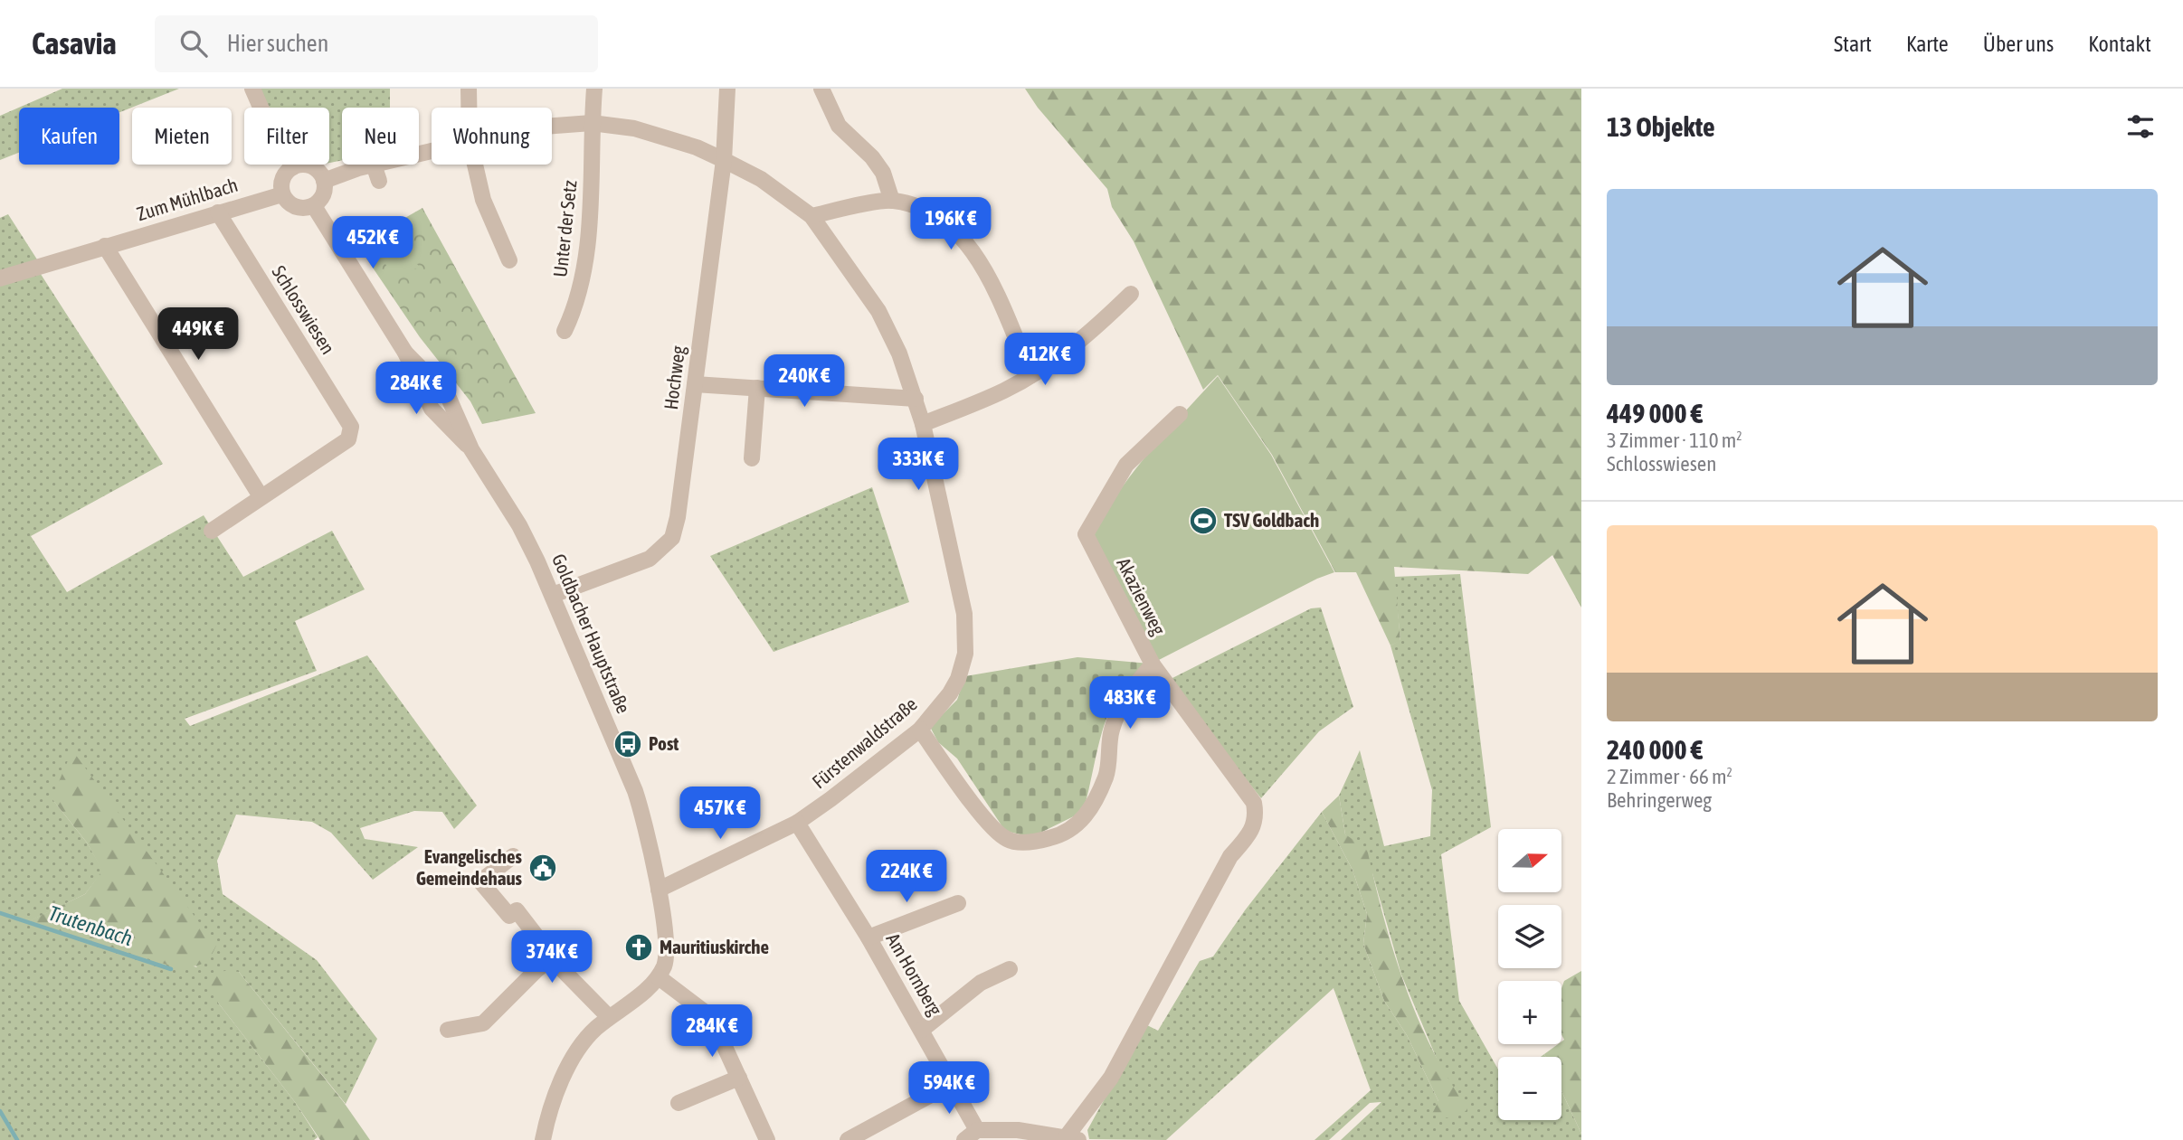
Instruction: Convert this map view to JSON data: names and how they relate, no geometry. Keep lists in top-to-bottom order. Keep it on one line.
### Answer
{"streets":{"street":["Zum Mühlbach","Unter der Setz","Schlosswiesen","Hochweg","Akazienweg","Goldbacher Hauptstraße","Fürstenwaldstraße","Am Hornberg"]},"crossings":[["Zum Mühlbach","Schlosswiesen"],["Zum Mühlbach","Goldbacher Hauptstraße"],["Zum Mühlbach","Fürstenwaldstraße"],["Unter der Setz","Fürstenwaldstraße"],["Hochweg","Goldbacher Hauptstraße"],["Hochweg","Fürstenwaldstraße"],["Akazienweg","Fürstenwaldstraße"],["Goldbacher Hauptstraße","Fürstenwaldstraße"],["Fürstenwaldstraße","Am Hornberg"]],"water":["Trutenbach"],"places":{"sports":["TSV Goldbach"],"bus stop":["Post"],"public building":["Evangelisches Gemeindehaus"],"church":["Mauritiuskirche"]},"north":"right","page":{"header":"Casavia","search":"Hier suchen","nav":["Start","Karte","Über uns","Kontakt"],"heading":"13 Objekte","chip":["Kaufen","Mieten","Filter","Neu","Wohnung"],"list":[{"name":"449 000 €","note":"3 Zimmer · 110 m² · Schlosswiesen"},{"name":"240 000 €","note":"2 Zimmer · 66 m² · Behringerweg"}],"price":["196K €","452K €","449K €","412K €","240K €","284K €","333K €","483K €","457K €","224K €","374K €","284K €","594K €"],"map_buttons":["+","−"]}}
